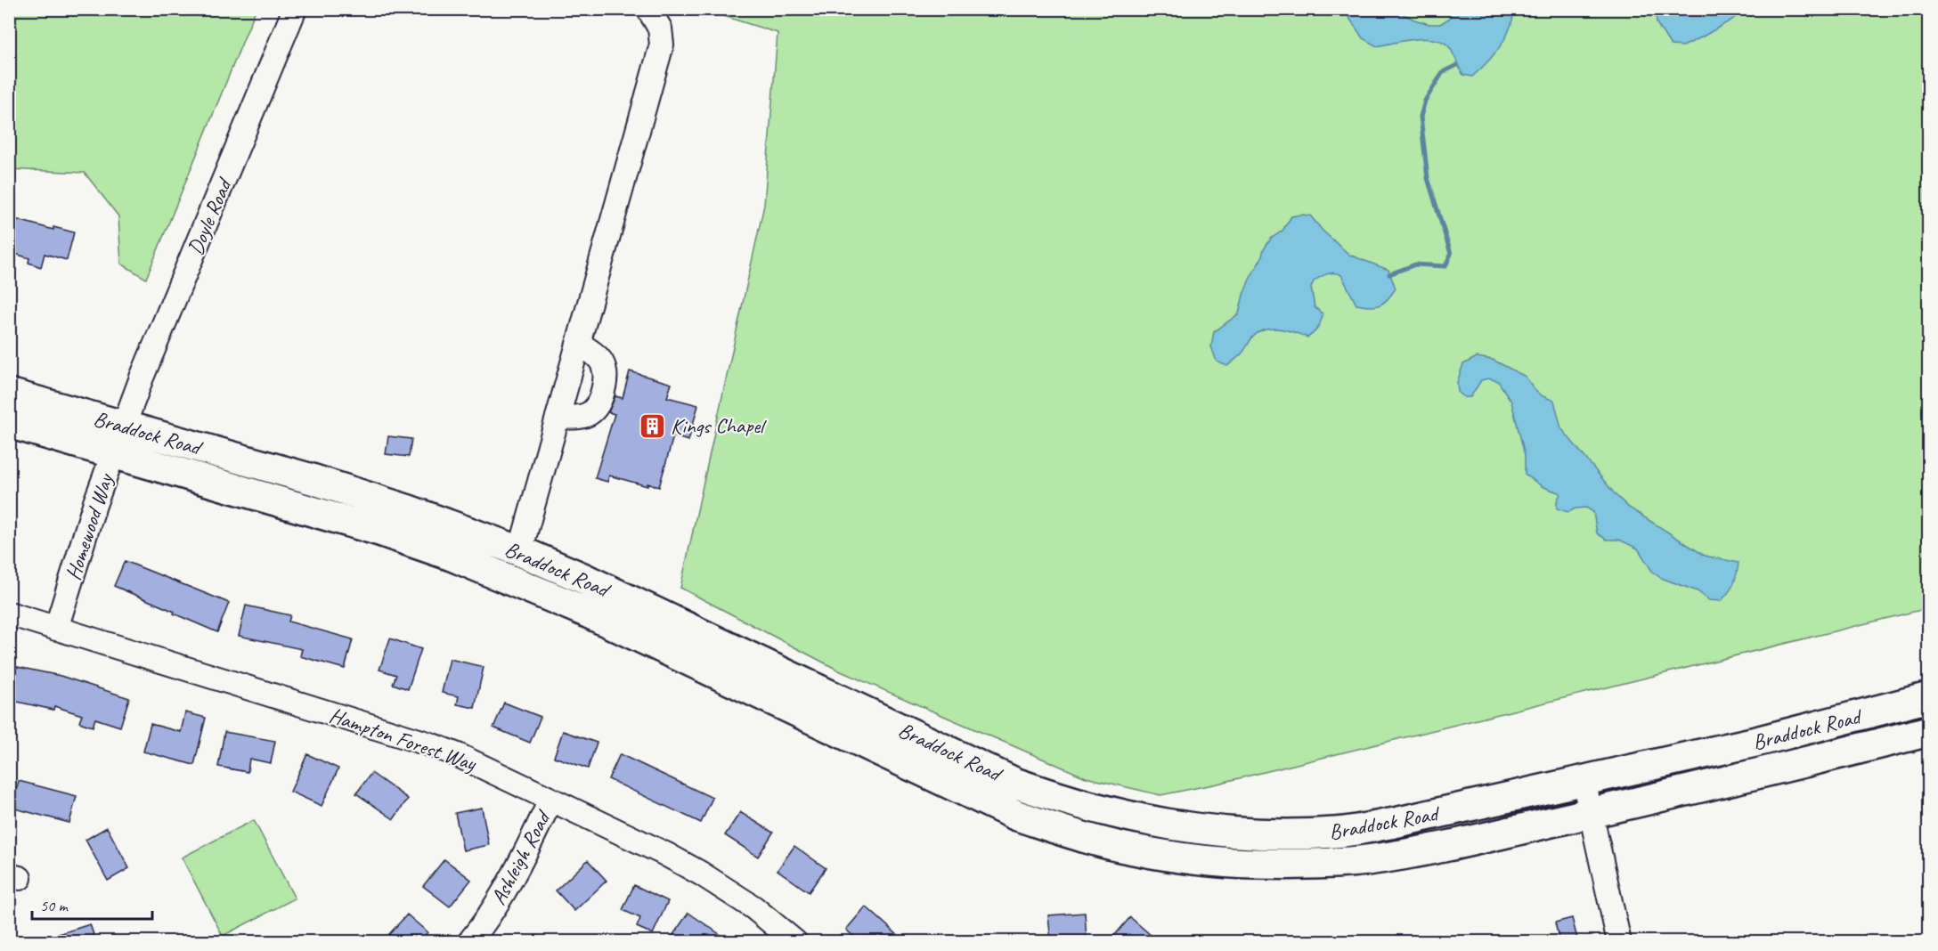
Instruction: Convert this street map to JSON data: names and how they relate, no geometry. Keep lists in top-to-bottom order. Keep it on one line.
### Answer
{"streets":{"main road":["Braddock Road"],"street":["Doyle Road","Homewood Way","Hampton Forest Way","Ashleigh Road"]},"crossings":[["Doyle Road","Braddock Road"],["Doyle Road","Homewood Way"],["Braddock Road","Homewood Way"],["Homewood Way","Hampton Forest Way"],["Hampton Forest Way","Ashleigh Road"]],"places":{"building":["Kings Chapel"]},"scale_bar":"50 m"}
